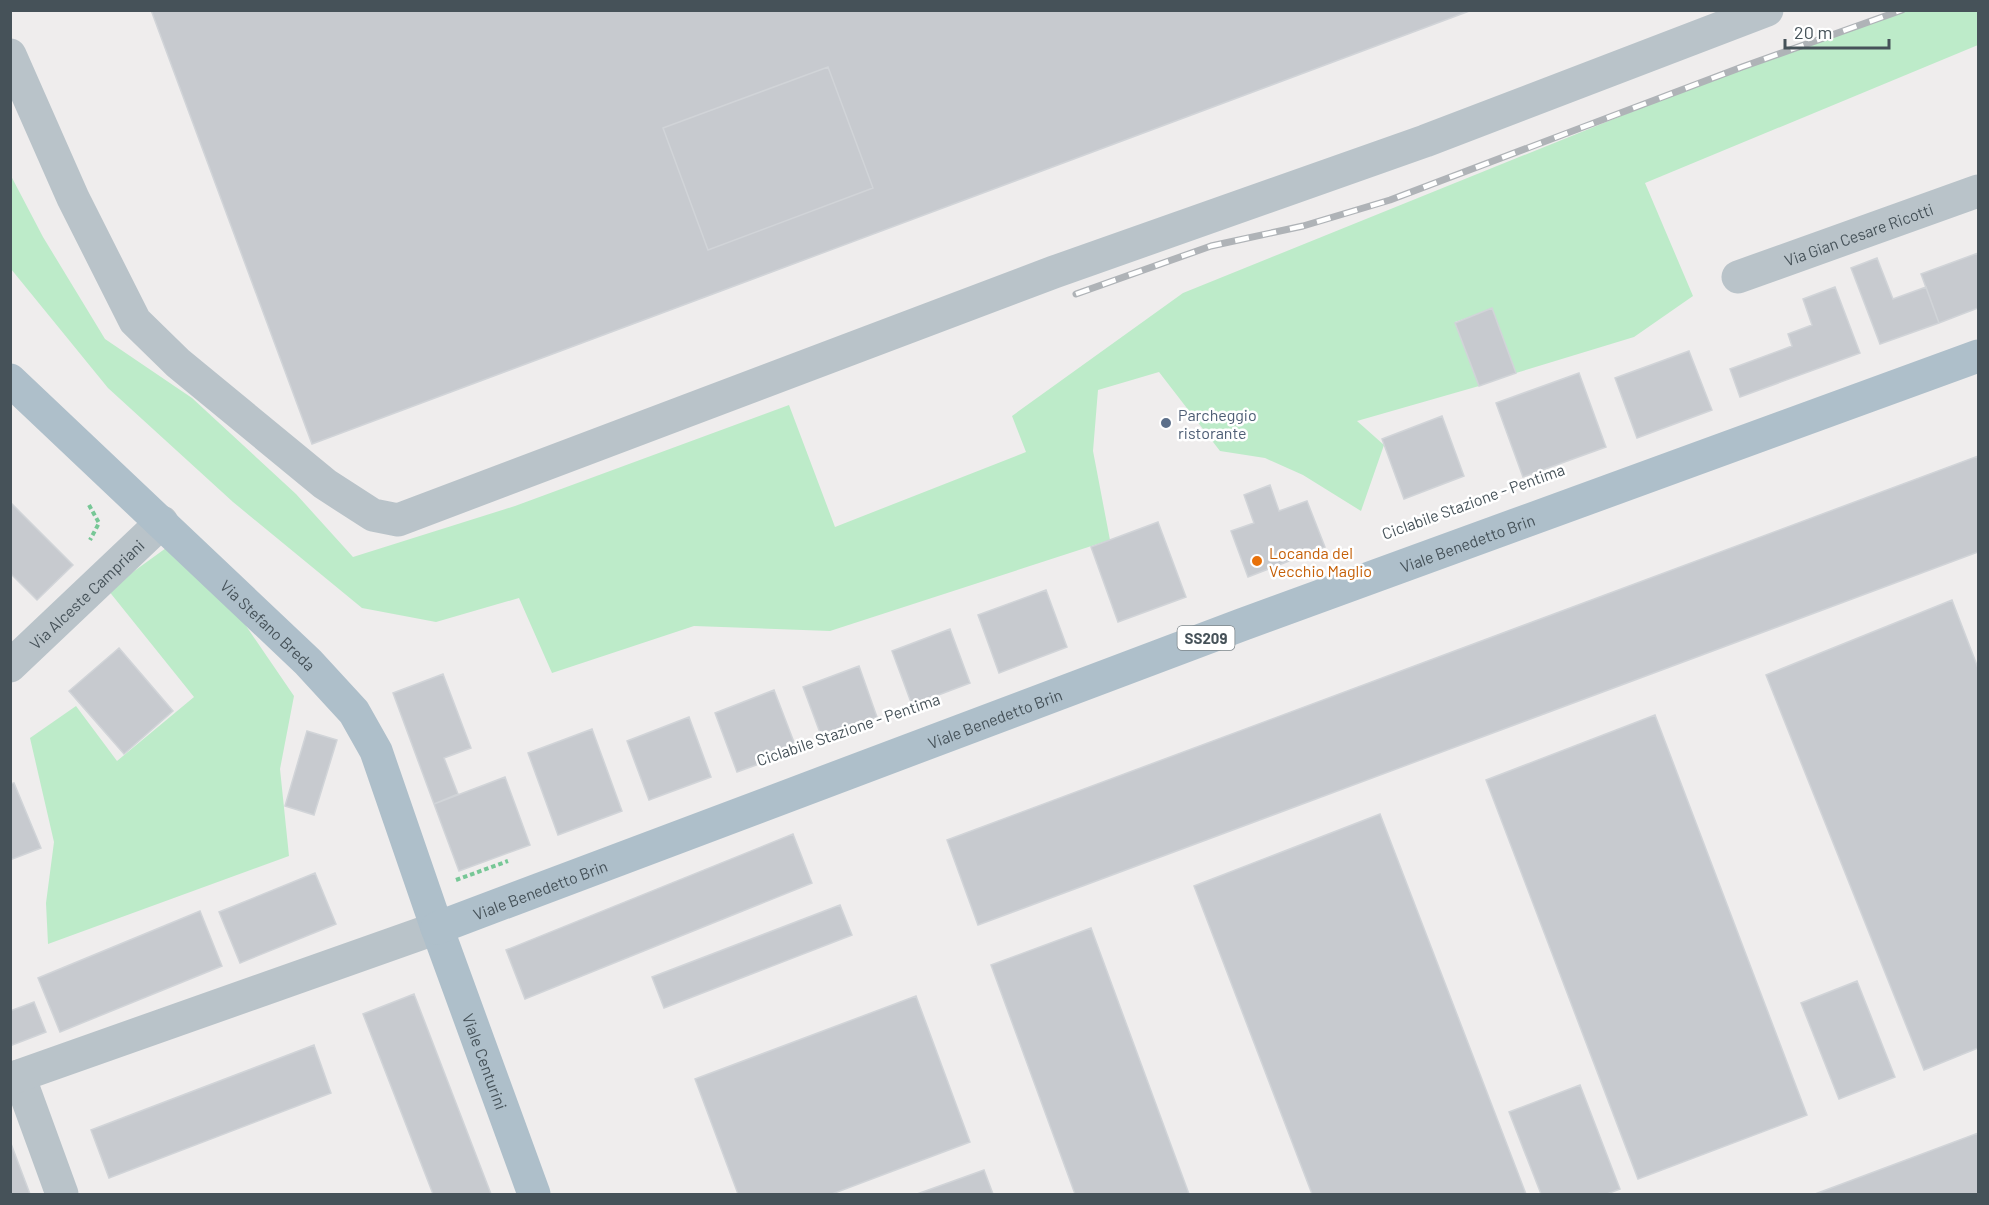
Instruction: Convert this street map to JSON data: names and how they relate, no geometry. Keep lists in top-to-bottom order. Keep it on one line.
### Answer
{"streets":{"main road":["Viale Benedetto Brin","Via Stefano Breda","SS209","Viale Centurini"],"street":["Via Gian Cesare Ricotti","Via Alceste Campriani"]},"crossings":[["Viale Benedetto Brin","Via Stefano Breda"],["Viale Benedetto Brin","Viale Centurini"],["Via Alceste Campriani","Via Stefano Breda"],["Via Stefano Breda","Viale Centurini"]],"places":["Parcheggio ristorante","Locanda del Vecchio Maglio"],"scale_bar":"20 m"}
